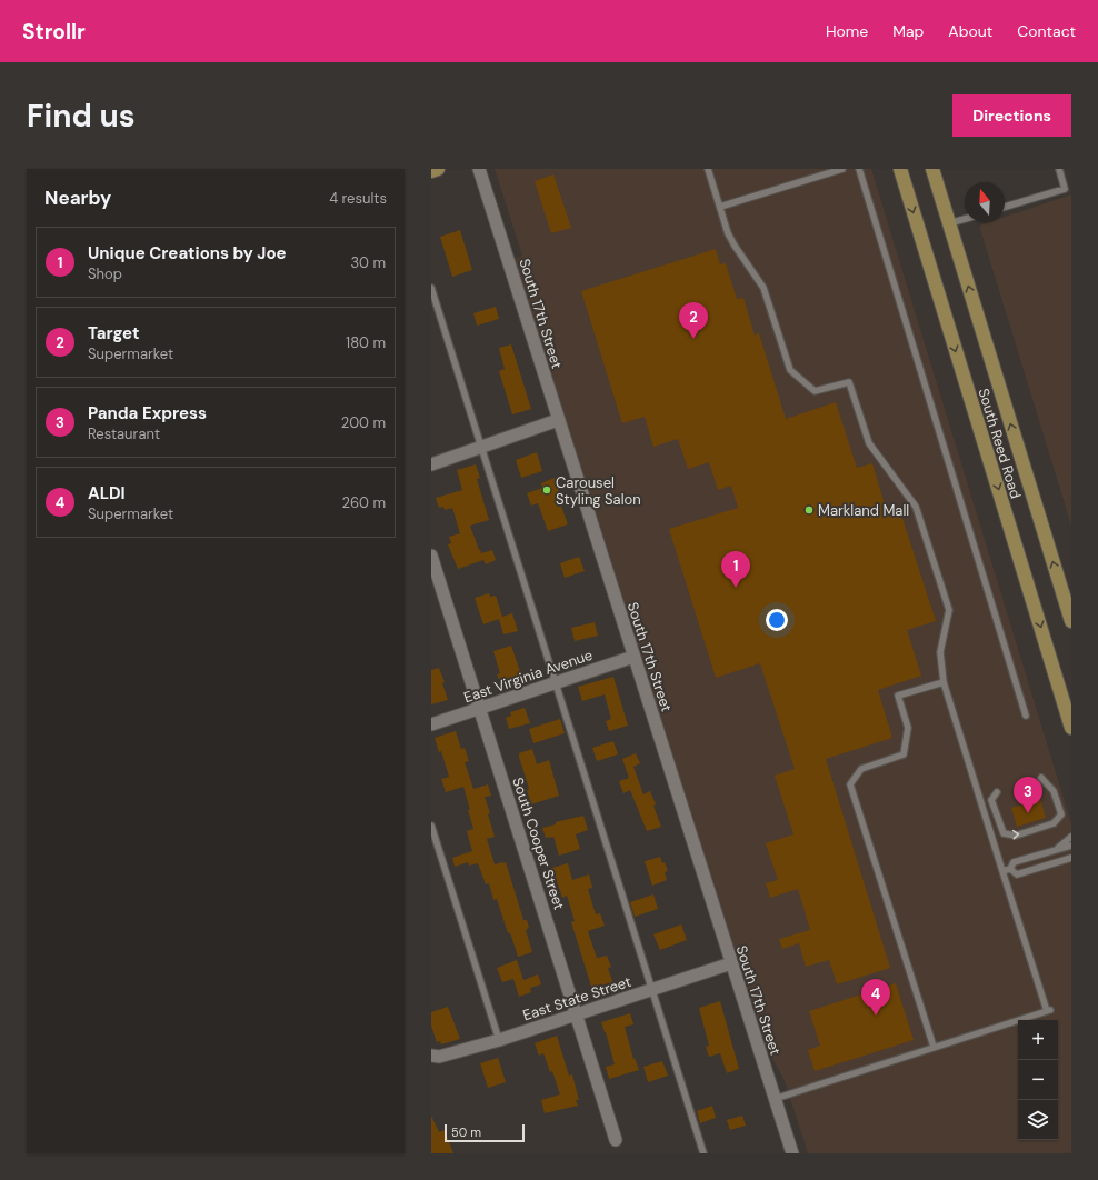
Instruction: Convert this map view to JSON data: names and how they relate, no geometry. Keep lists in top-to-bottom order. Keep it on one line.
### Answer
{"streets":{"main road":["South Reed Road"],"street":["South 17th Street","East Virginia Avenue","South Cooper Street","East State Street"]},"crossings":[["South 17th Street","East Virginia Avenue"],["South 17th Street","East State Street"],["East Virginia Avenue","South Cooper Street"],["South Cooper Street","East State Street"]],"places":["Carousel Styling Salon","Markland Mall"],"scale_bar":"50 m","north":"top","page":{"header":"Strollr","nav":["Home","Map","About","Contact"],"buttons":"Directions","title":"Find us","heading":["Nearby","4 results"],"list":[{"mark":"1","name":"Unique Creations by Joe","note":"Shop","value":"30 m"},{"mark":"2","name":"Target","note":"Supermarket","value":"180 m"},{"mark":"3","name":"Panda Express","note":"Restaurant","value":"200 m"},{"mark":"4","name":"ALDI","note":"Supermarket","value":"260 m"}],"pins":["2","1","3","4"],"map_buttons":["+","−"],"scale":"50 m"}}
